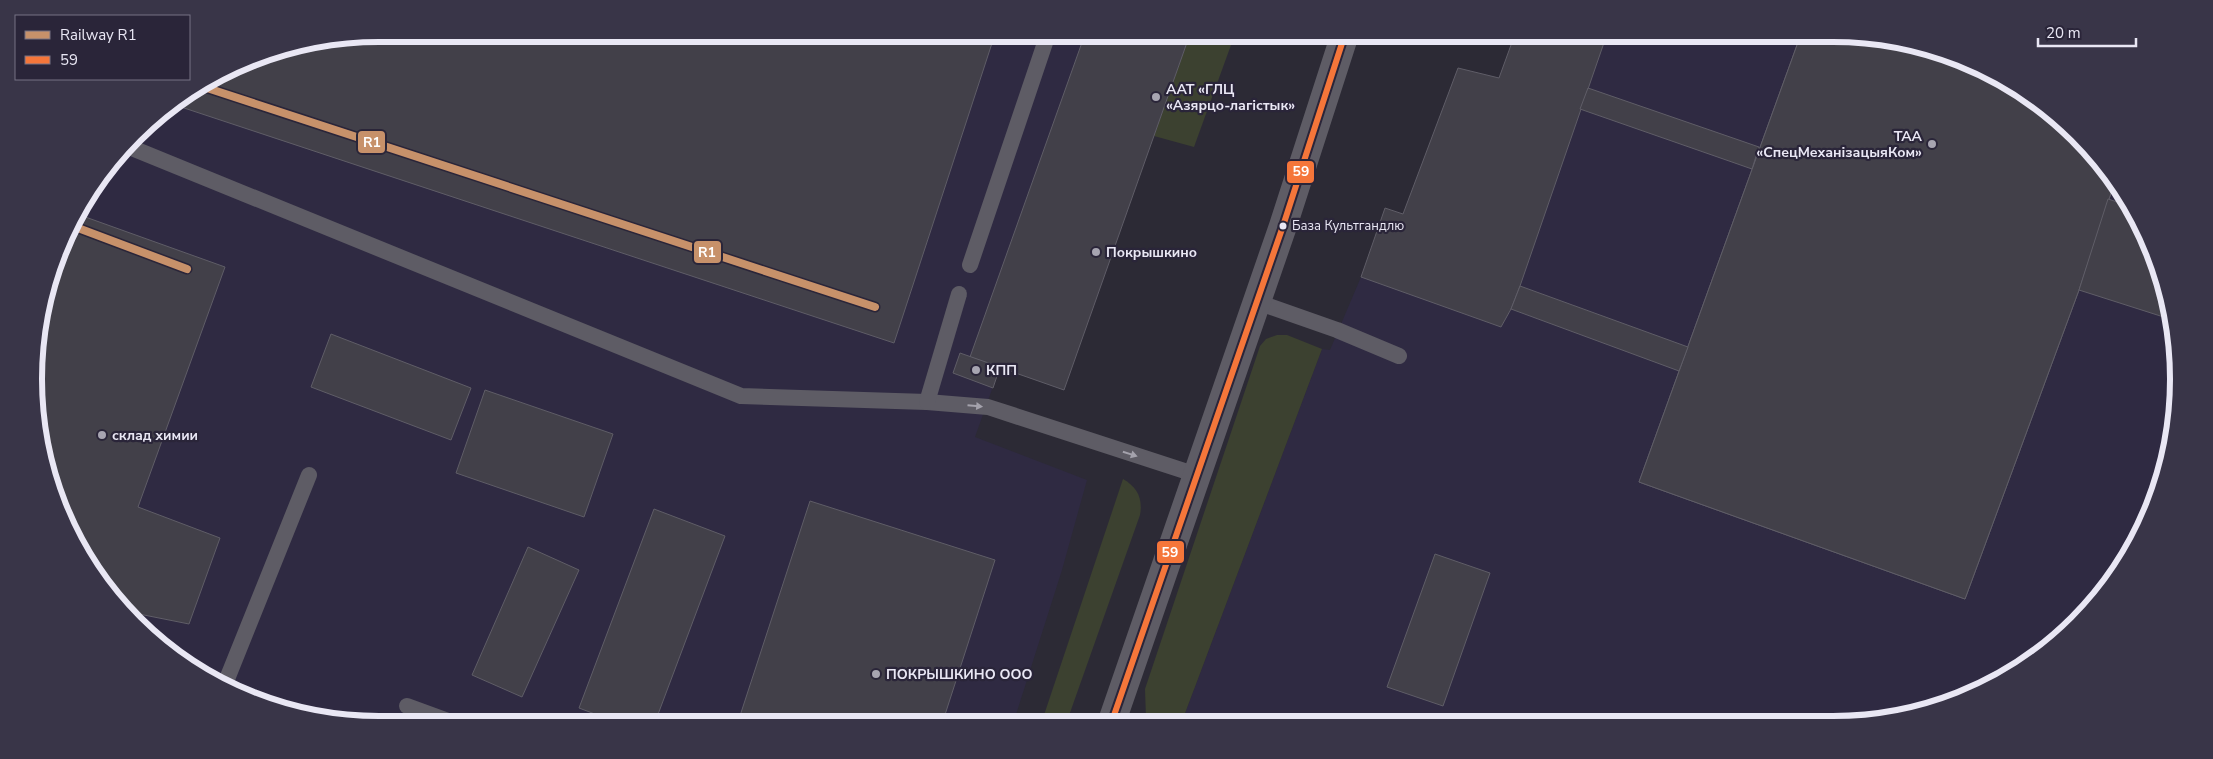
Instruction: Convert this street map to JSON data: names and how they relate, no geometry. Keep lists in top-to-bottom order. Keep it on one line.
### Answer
{"places":["ААТ «ГЛЦ «Азярцо-лагістык»","ТАА «СпецМеханізацыяКом»","База Культгандлю","Покрышкино","КПП","склад химии","ПОКРЫШКИНО ООО"],"lines":["transit line 59","rail line R1"],"legend":["Railway R1","59"],"scale_bar":"20 m"}
